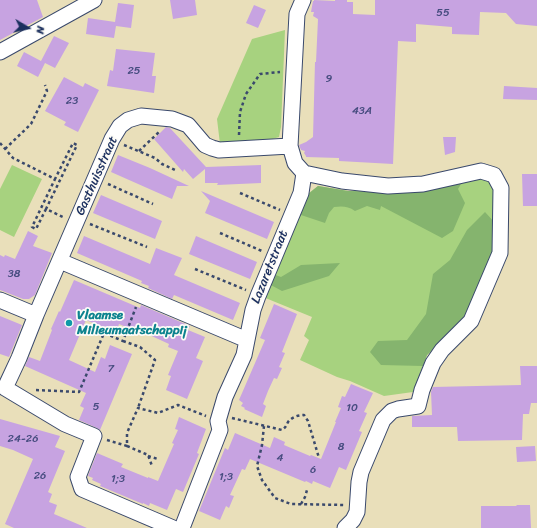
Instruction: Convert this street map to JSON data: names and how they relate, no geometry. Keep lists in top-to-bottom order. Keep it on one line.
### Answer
{"streets":{"street":["Gasthuisstraat","Lazaretstraat"]},"places":["Vlaamse Milieumaatschappij"],"house_numbers":["55","25","9","23","43A","38","7","5","10","24-26","8","4","6","26","1;3","1;3"],"north":"right"}
